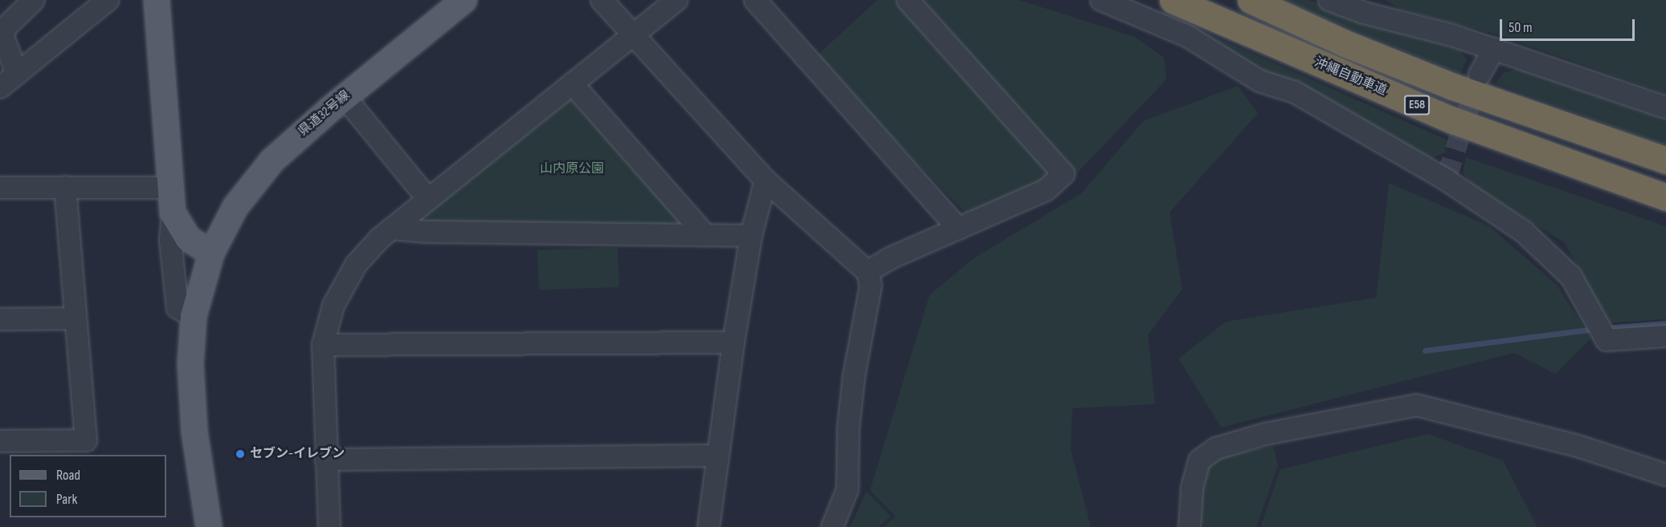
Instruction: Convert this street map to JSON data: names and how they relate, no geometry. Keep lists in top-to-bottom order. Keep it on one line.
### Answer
{"streets":{"highway":["沖縄自動車道","E58"],"main road":["県道32号線"]},"parks":["山内原公園"],"places":["セブン-イレブン"],"legend":["Road","Park"],"scale_bar":"50 m"}
